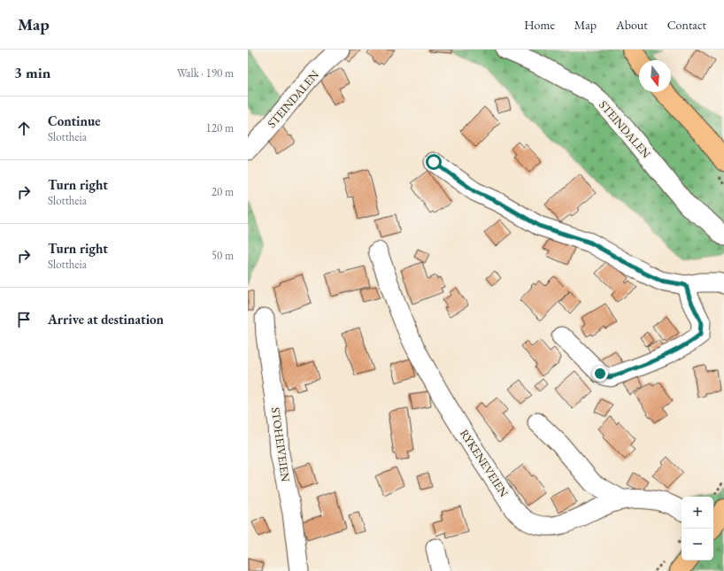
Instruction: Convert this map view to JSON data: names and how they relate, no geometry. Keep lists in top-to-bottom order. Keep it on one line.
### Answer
{"streets":{"street":["STEINDALEN","STOHEIVEIEN","RYKENEVEIEN"]},"north":"bottom","page":{"header":"Map","nav":["Home","Map","About","Contact"],"heading":["3 min","Walk · 190 m"],"list":[["Continue","Slottheia","120 m"],["Turn right","Slottheia","20 m"],["Turn right","Slottheia","50 m"],"Arrive at destination"],"map_buttons":["+","−"]}}
